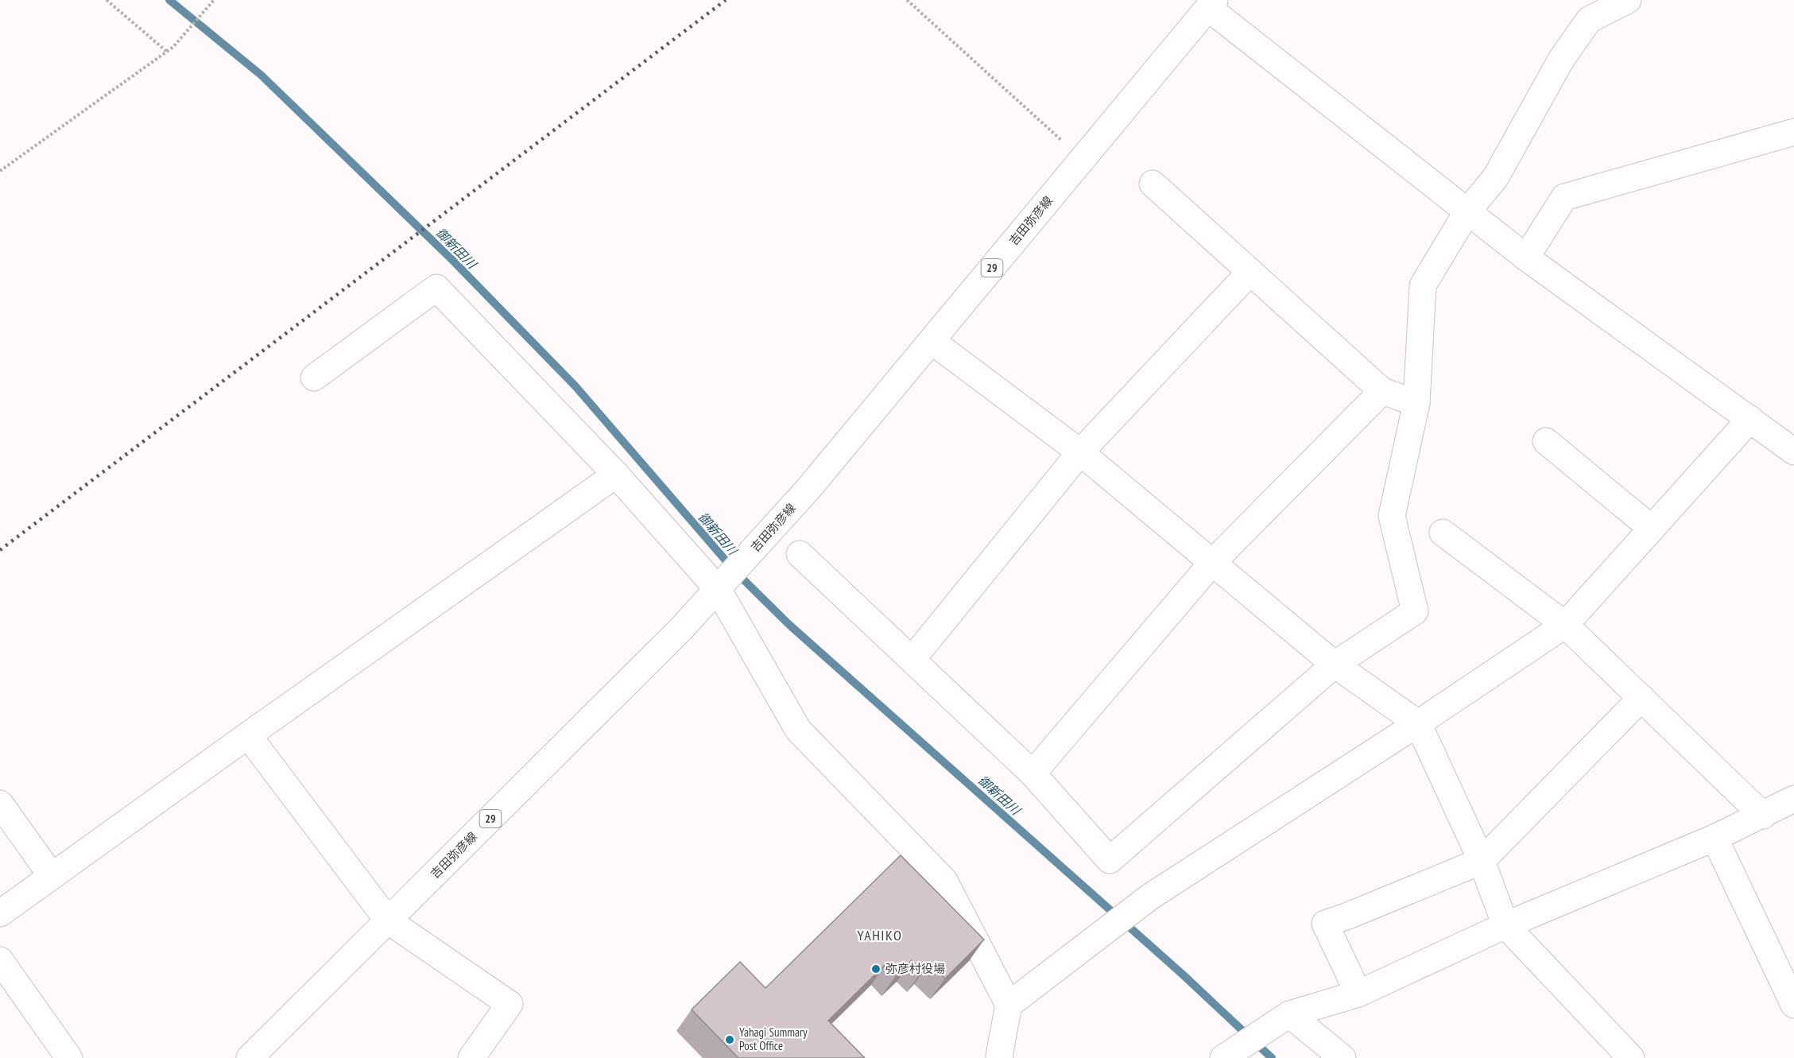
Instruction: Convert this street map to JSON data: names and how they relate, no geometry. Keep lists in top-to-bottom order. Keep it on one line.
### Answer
{"streets":{"street":["吉田弥彦線","29"]},"districts":["YAHIKO"],"water":["御新田川"],"places":["弥彦村役場","Yahagi Summary Post Office"]}
